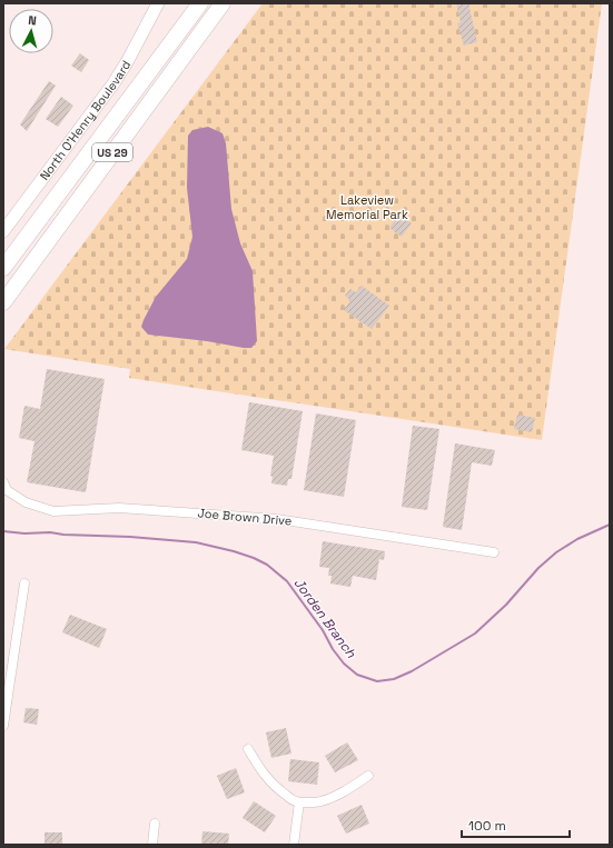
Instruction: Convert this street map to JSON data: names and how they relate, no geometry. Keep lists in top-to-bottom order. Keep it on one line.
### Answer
{"streets":{"highway":["North O'Henry Boulevard","US 29"],"street":["Joe Brown Drive"]},"water":["Jorden Branch"],"parks":["Lakeview Memorial Park"],"scale_bar":"100 m","north":"top"}
